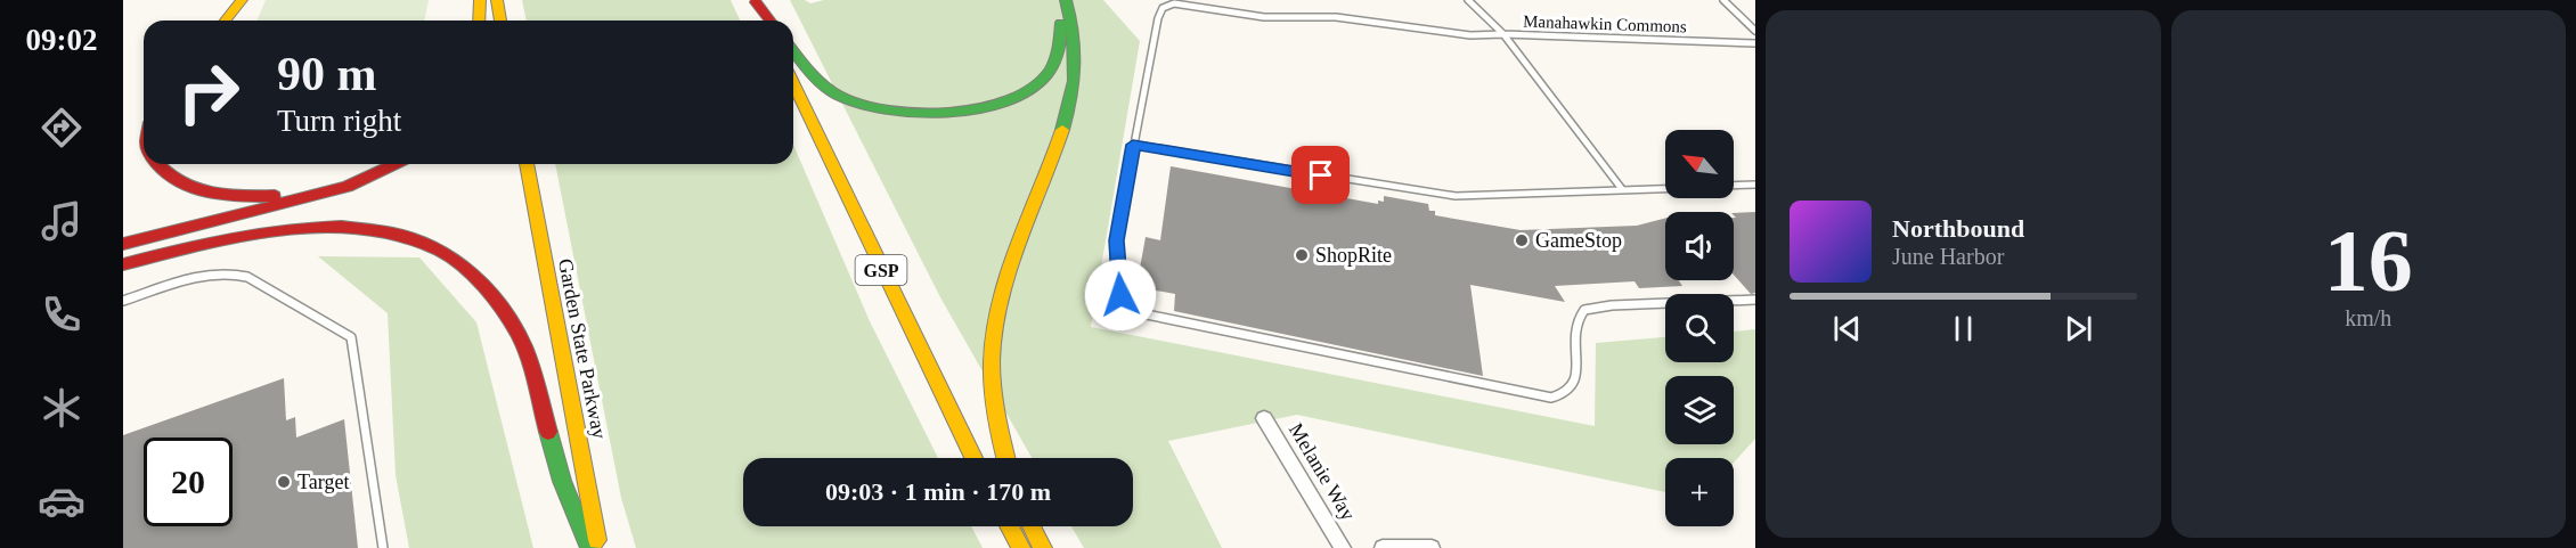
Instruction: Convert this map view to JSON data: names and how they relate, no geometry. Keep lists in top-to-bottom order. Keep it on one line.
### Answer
{"streets":{"highway":["GSP","Garden State Parkway"],"street":["Melanie Way"],"lane":["Manahawkin Commons"]},"places":["GameStop","ShopRite","Target"],"north":"top left","page":{"tabs":"09:02","tile":["16","km/h"],"turn":["90 m","Turn right"],"map_buttons":"+","song":["Northbound","June Harbor"],"limit":"20","trip":"09:03 · 1 min · 170 m"}}
